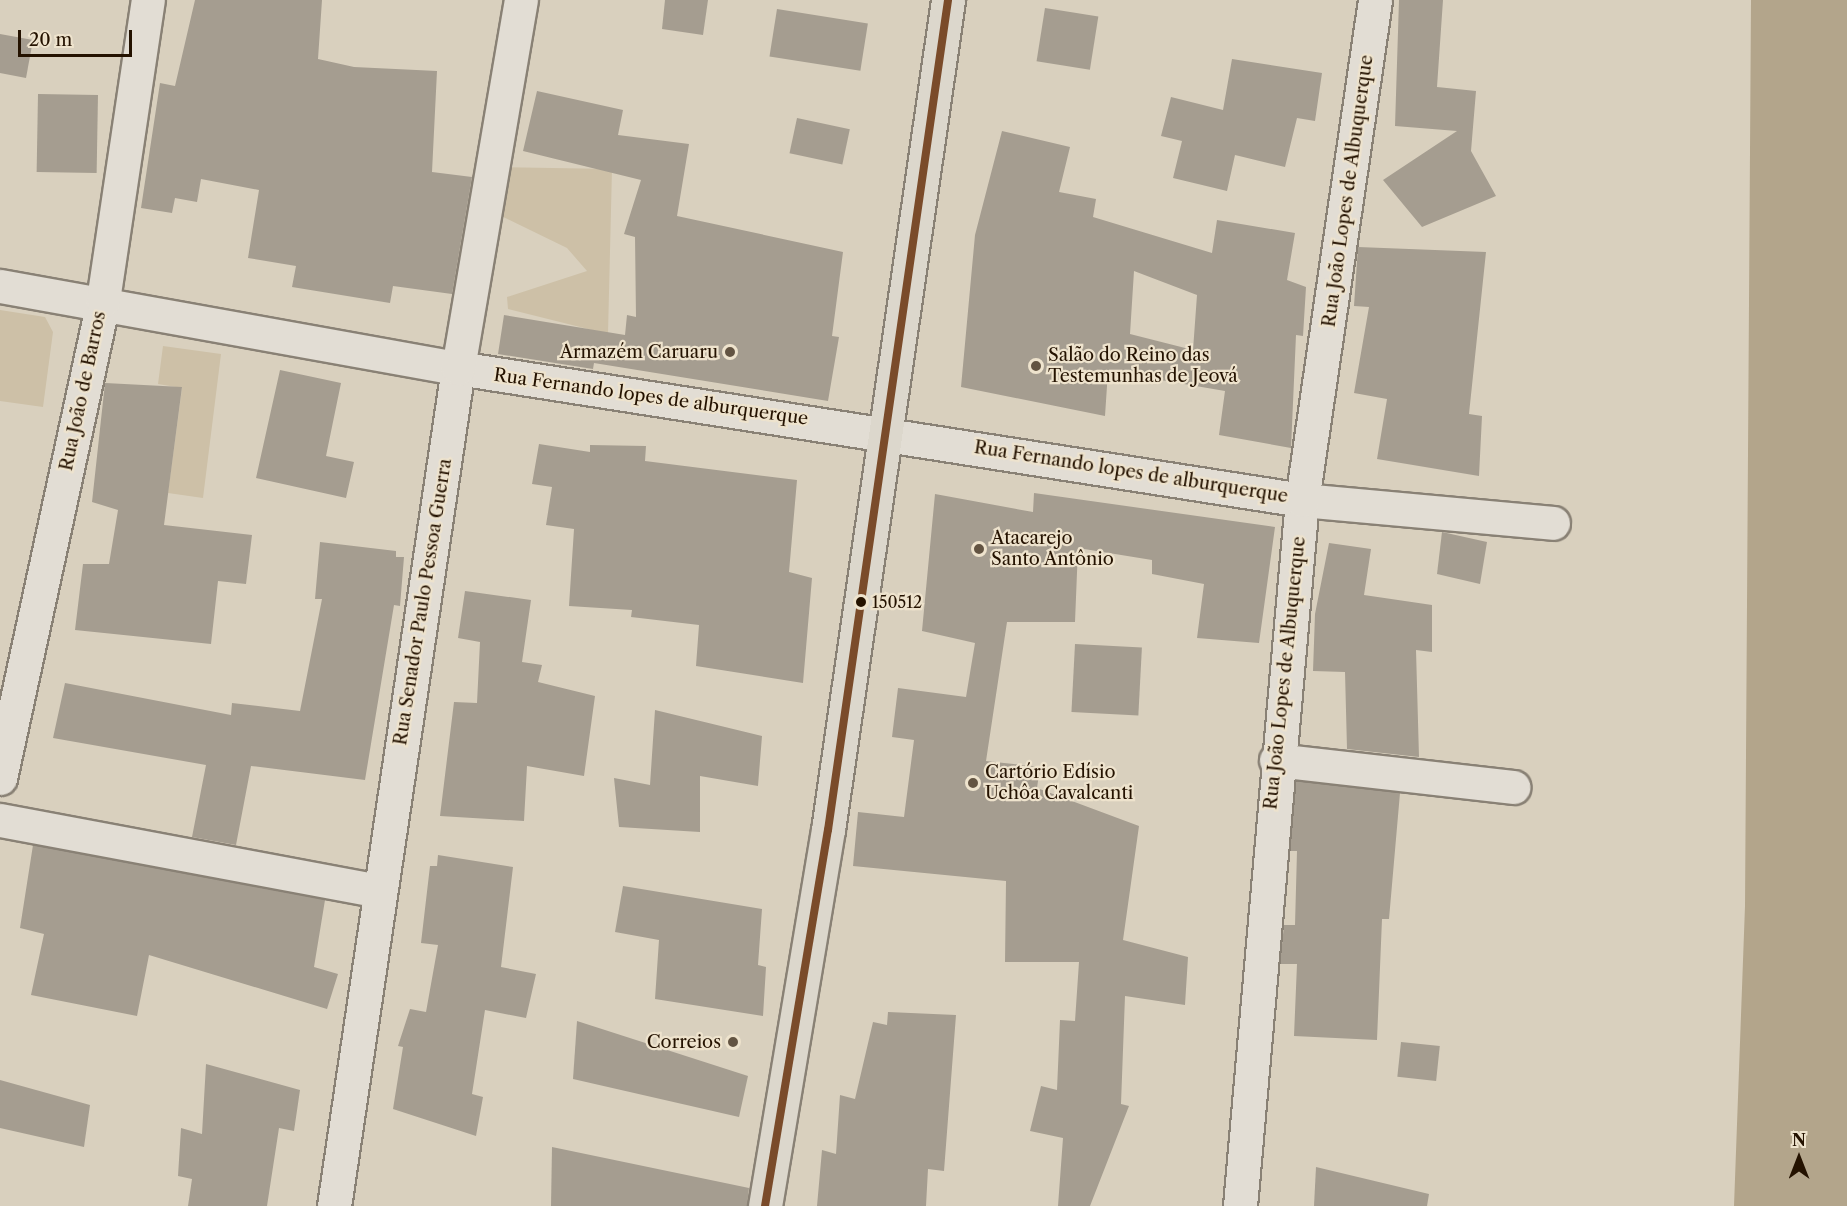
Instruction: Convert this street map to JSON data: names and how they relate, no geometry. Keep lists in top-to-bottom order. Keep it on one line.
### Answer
{"streets":{"street":["Rua João Lopes de Albuquerque","Rua João de Barros","Rua Fernando lopes de alburquerque","Rua Senador Paulo Pessoa Guerra"]},"crossings":[["Rua João Lopes de Albuquerque","Rua Fernando lopes de alburquerque"],["Rua João de Barros","Rua Fernando lopes de alburquerque"],["Rua Fernando lopes de alburquerque","Rua Senador Paulo Pessoa Guerra"]],"places":["Armazém Caruaru","Salão do Reino das Testemunhas de Jeová","Atacarejo Santo Antônio","150512","Cartório Edísio Uchôa Cavalcanti","Correios"],"scale_bar":"20 m","north":"top"}
